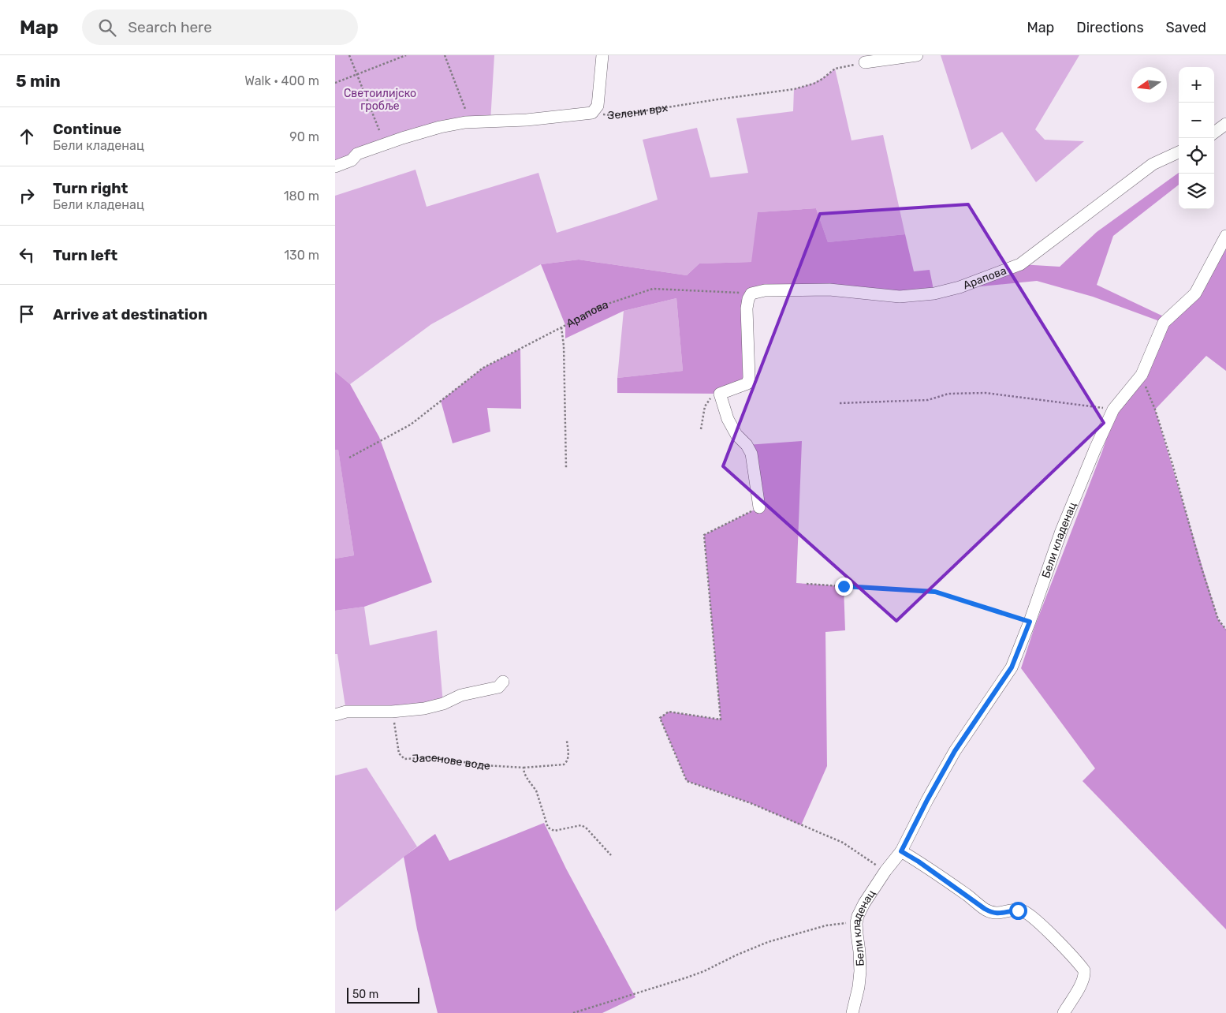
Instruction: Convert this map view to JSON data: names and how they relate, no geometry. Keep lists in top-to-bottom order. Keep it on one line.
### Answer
{"streets":{"street":["Зелени врх","Арапова","Бели кладенац"],"path":["Јасенове воде"]},"parks":["Светоилијско гробље"],"scale_bar":"50 m","north":"left","page":{"header":"Map","search":"Search here","nav":["Map","Directions","Saved"],"heading":["5 min","Walk · 400 m"],"map_buttons":["+","−"],"list":[["Continue","Бели кладенац","90 m"],["Turn right","Бели кладенац","180 m"],["Turn left","130 m"],"Arrive at destination"],"scale":"50 m"}}
